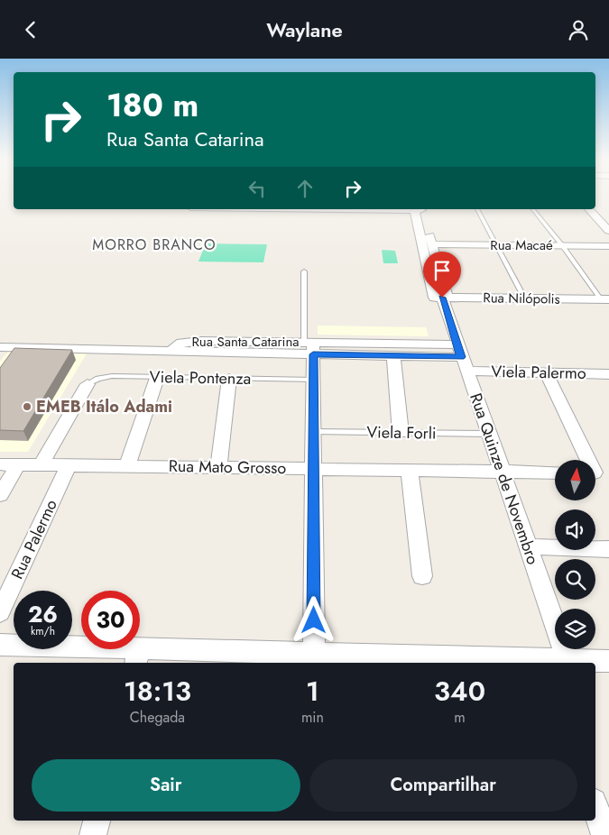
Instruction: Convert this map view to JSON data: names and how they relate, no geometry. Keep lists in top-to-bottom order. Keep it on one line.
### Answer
{"streets":{"street":["Rua Macaé","Rua Nilópolis","Rua Santa Catarina","Viela Palermo","Rua Mato Grosso","Rua Quinze de Novembro","Rua Palermo"],"lane":["Viela Pontenza","Viela Forli"]},"crossings":[["Rua Macaé","Rua Quinze de Novembro"],["Rua Nilópolis","Rua Quinze de Novembro"],["Rua Santa Catarina","Viela Palermo"],["Rua Santa Catarina","Rua Quinze de Novembro"],["Viela Palermo","Rua Quinze de Novembro"],["Viela Forli","Rua Quinze de Novembro"],["Rua Mato Grosso","Rua Quinze de Novembro"],["Rua Mato Grosso","Rua Palermo"]],"districts":["MORRO BRANCO"],"places":["EMEB Itálo Adami"],"north":"top","page":{"header":"Waylane","turn":["180 m","Rua Santa Catarina"],"speed":"26 km/h","limit":"30","eta":["18:13","Chegada","1","min","340","m"],"buttons":["Sair","Compartilhar"]}}
